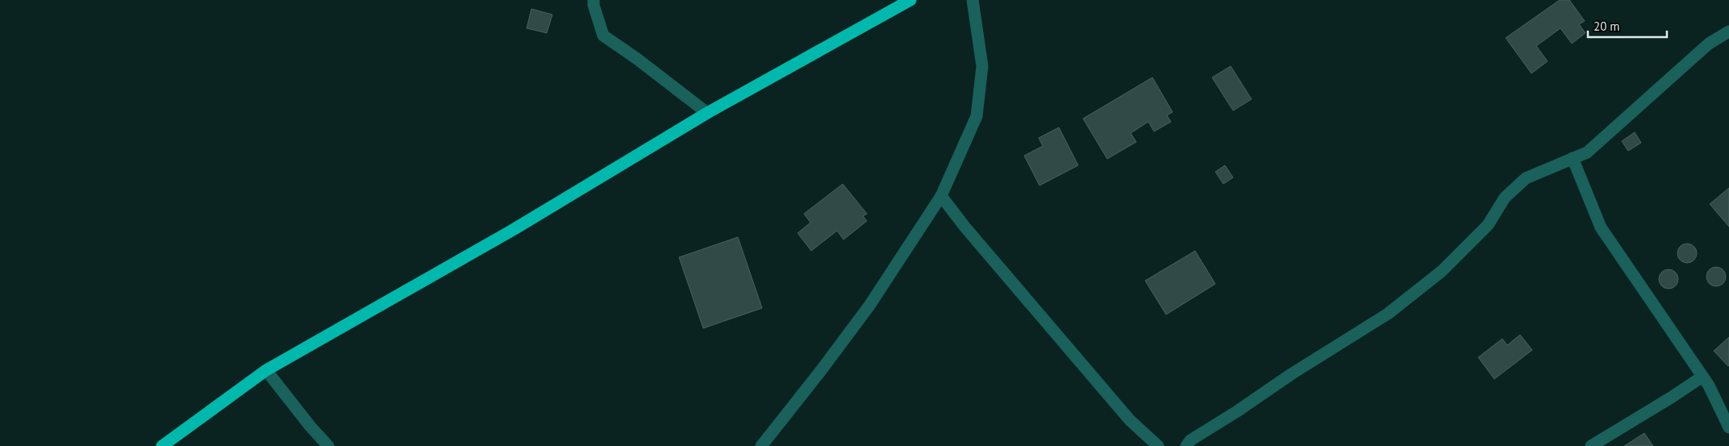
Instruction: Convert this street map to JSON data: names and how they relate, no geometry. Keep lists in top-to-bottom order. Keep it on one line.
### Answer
{"scale_bar":"20 m"}
